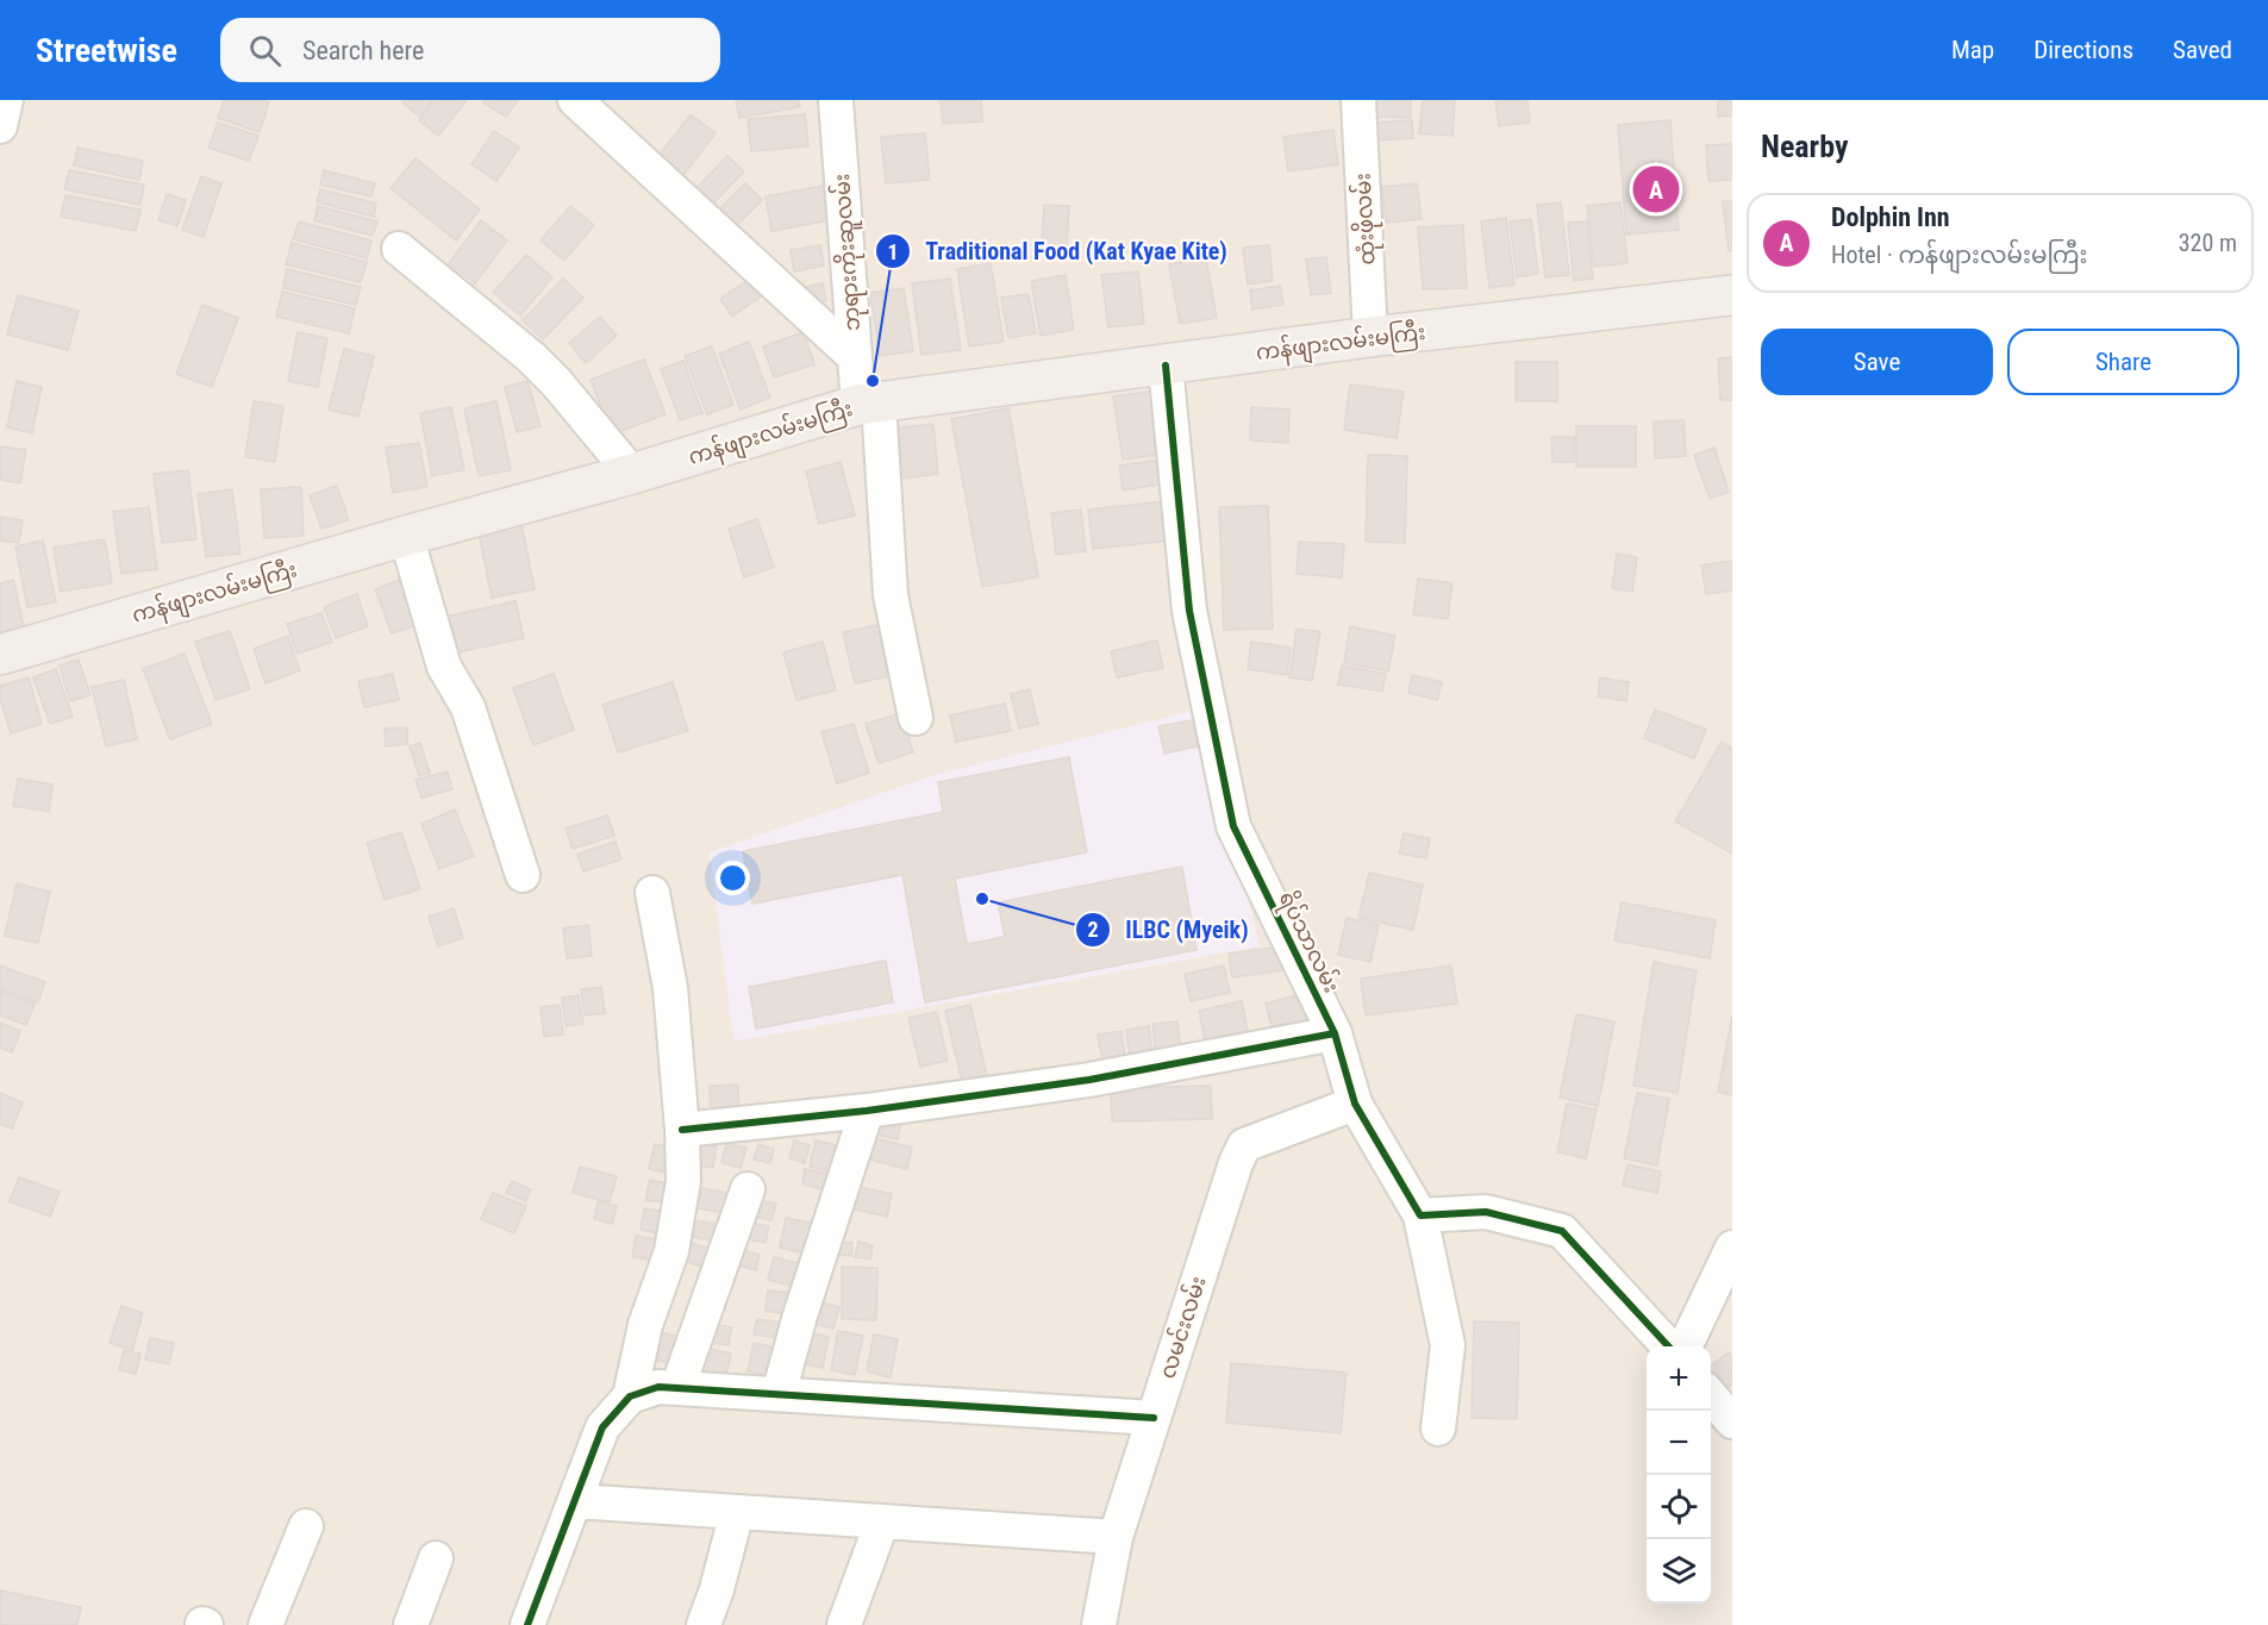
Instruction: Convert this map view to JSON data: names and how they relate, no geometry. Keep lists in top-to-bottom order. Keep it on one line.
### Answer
{"streets":{"main road":["ကန်ဖျားလမ်းမကြီး"],"street":["ထုံးဖိုလမ်း","ဘုရားကိုးဆူလမ်း","ရိပ်သာလမ်း","လမင်းလမ်း"]},"crossings":[["ထုံးဖိုလမ်း","ကန်ဖျားလမ်းမကြီး"],["ဘုရားကိုးဆူလမ်း","ကန်ဖျားလမ်းမကြီး"],["ကန်ဖျားလမ်းမကြီး","ရိပ်သာလမ်း"],["ရိပ်သာလမ်း","လမင်းလမ်း"]],"places":["Traditional Food (Kat Kyae Kite)","ILBC (Myeik)"],"page":{"header":"Streetwise","search":"Search here","nav":["Map","Directions","Saved"],"heading":"Nearby","pins":"A","list":[{"mark":"A","name":"Dolphin Inn","note":"Hotel · ကန်ဖျားလမ်းမကြီး","value":"320 m"}],"buttons":["Save","Share"],"map_buttons":["+","−"]}}
